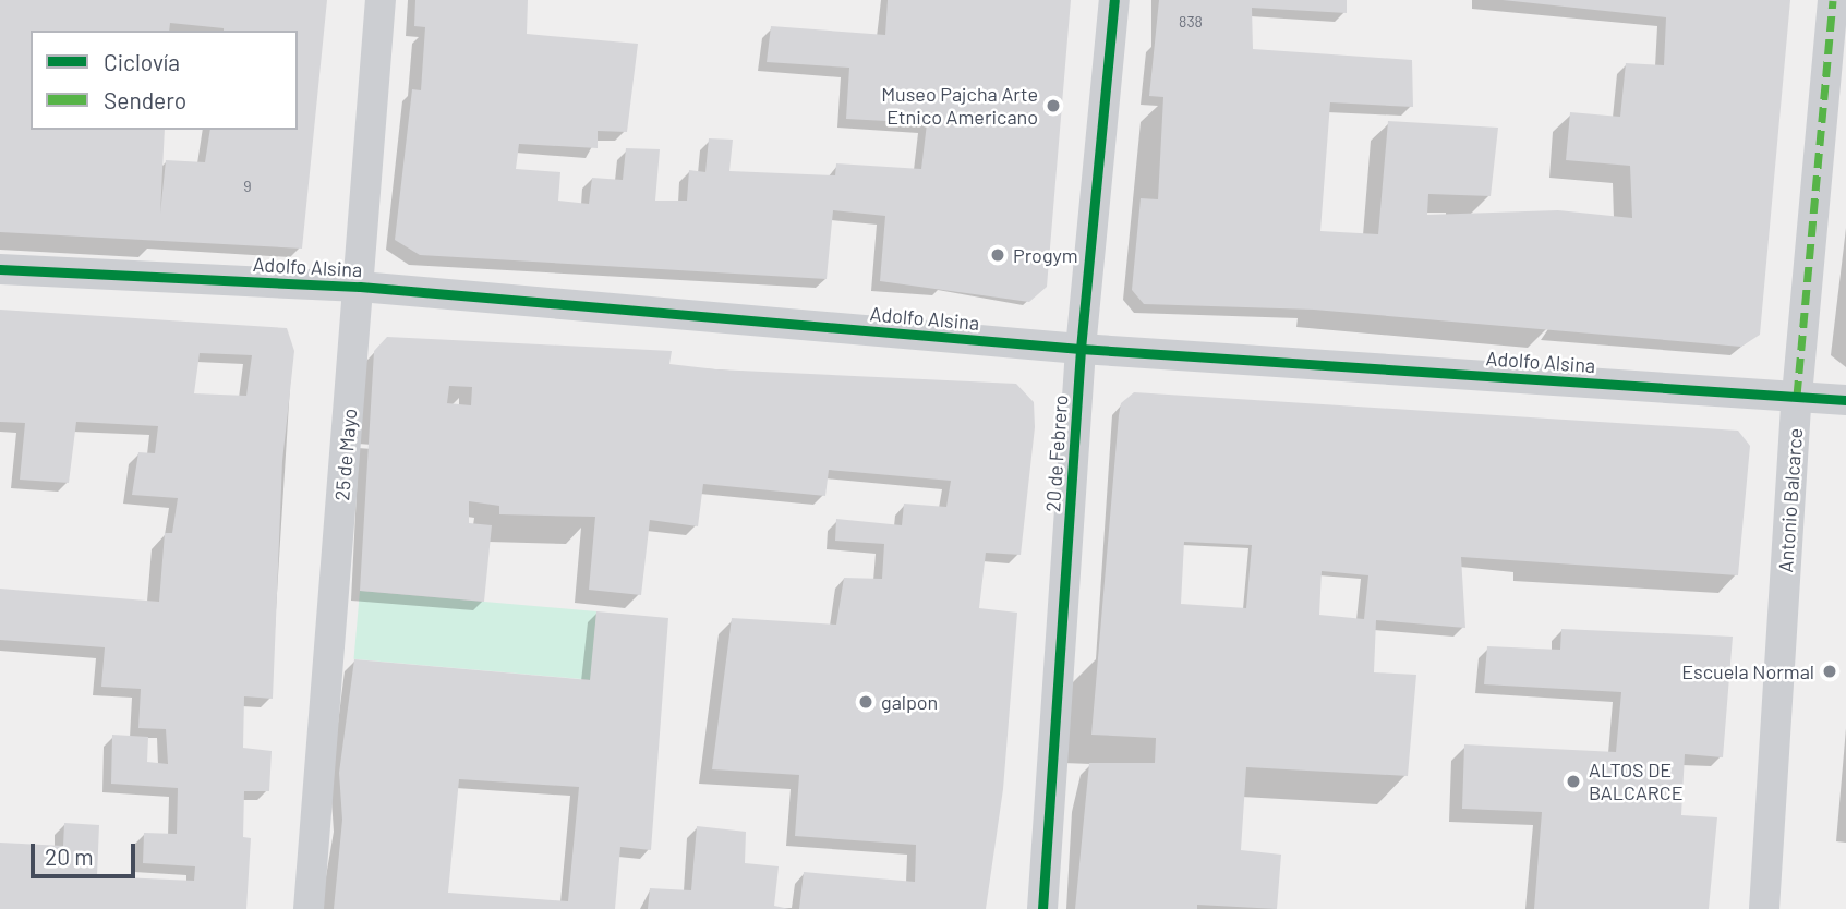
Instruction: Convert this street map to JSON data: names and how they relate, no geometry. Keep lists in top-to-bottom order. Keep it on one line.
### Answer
{"streets":{"street":["Adolfo Alsina","20 de Febrero","25 de Mayo","Antonio Balcarce"]},"crossings":[["Adolfo Alsina","20 de Febrero"],["Adolfo Alsina","25 de Mayo"],["Adolfo Alsina","Antonio Balcarce"]],"places":["Museo Pajcha Arte Etnico Americano","Progym","Escuela Normal","galpon","ALTOS DE BALCARCE"],"house_numbers":["838","9"],"legend":["Ciclovía","Sendero"],"scale_bar":"20 m"}
